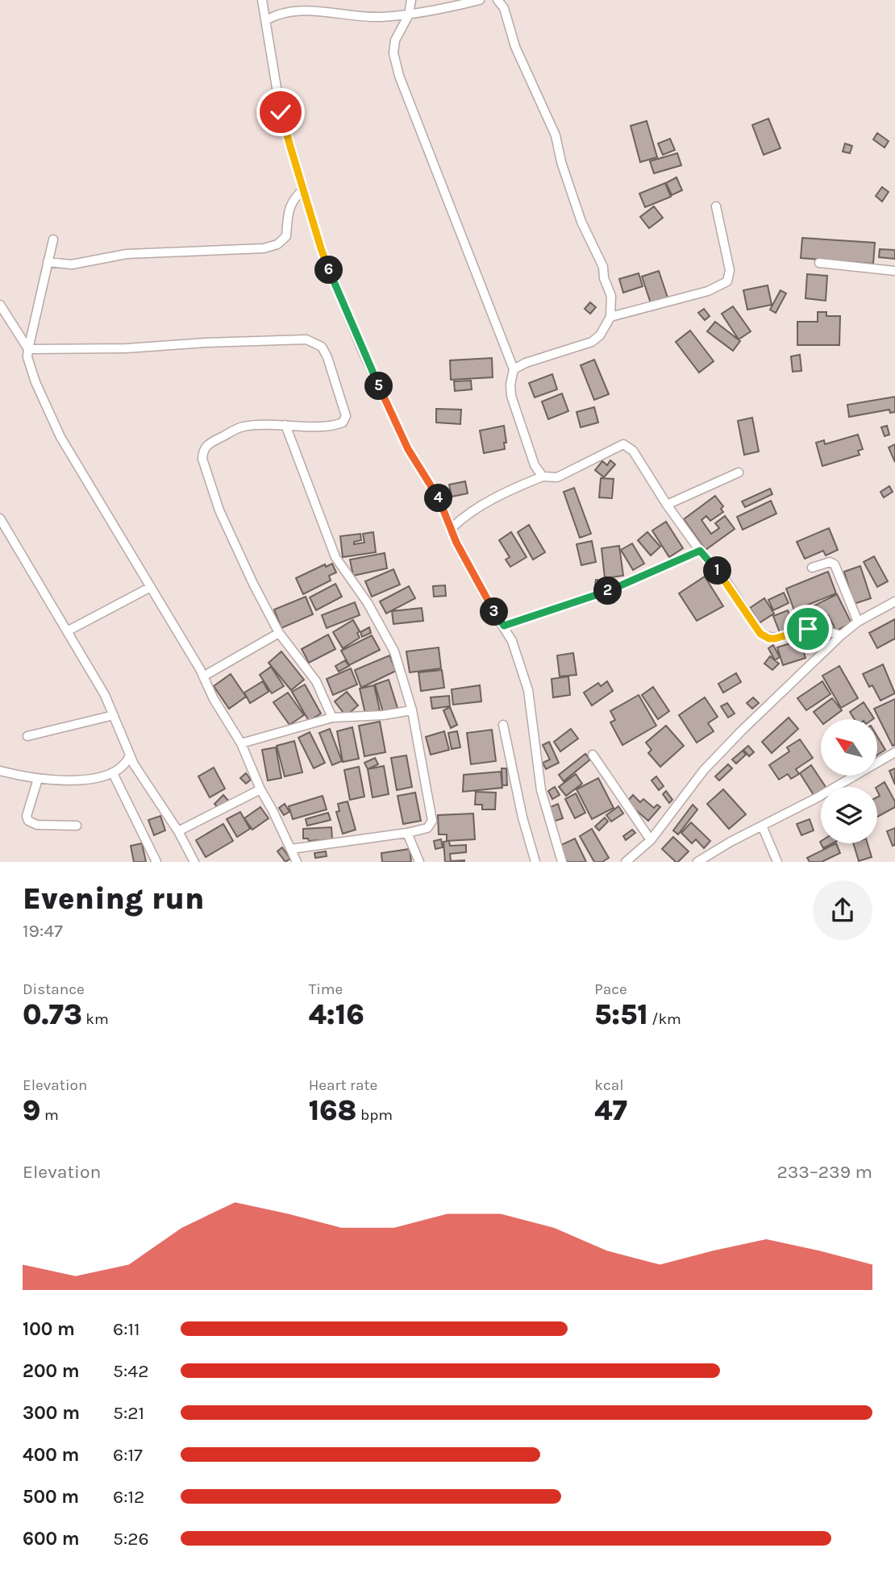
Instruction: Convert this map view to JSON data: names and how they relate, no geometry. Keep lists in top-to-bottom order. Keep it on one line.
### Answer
{"north":"top left","page":{"pins":["6","5","4","1","2","3"],"heading":["Evening run","19:47"],"stats":[["Distance","0.73 km"],["Time","4:16"],["Pace","5:51 /km"],["Elevation","9 m"],["Heart rate","168 bpm"],["kcal","47"]],"chart":["Elevation","233–239 m"],"list":[{"name":"100 m","note":"6:11"},{"name":"200 m","note":"5:42"},{"name":"300 m","note":"5:21"},{"name":"400 m","note":"6:17"},{"name":"500 m","note":"6:12"},{"name":"600 m","note":"5:26"}]}}
